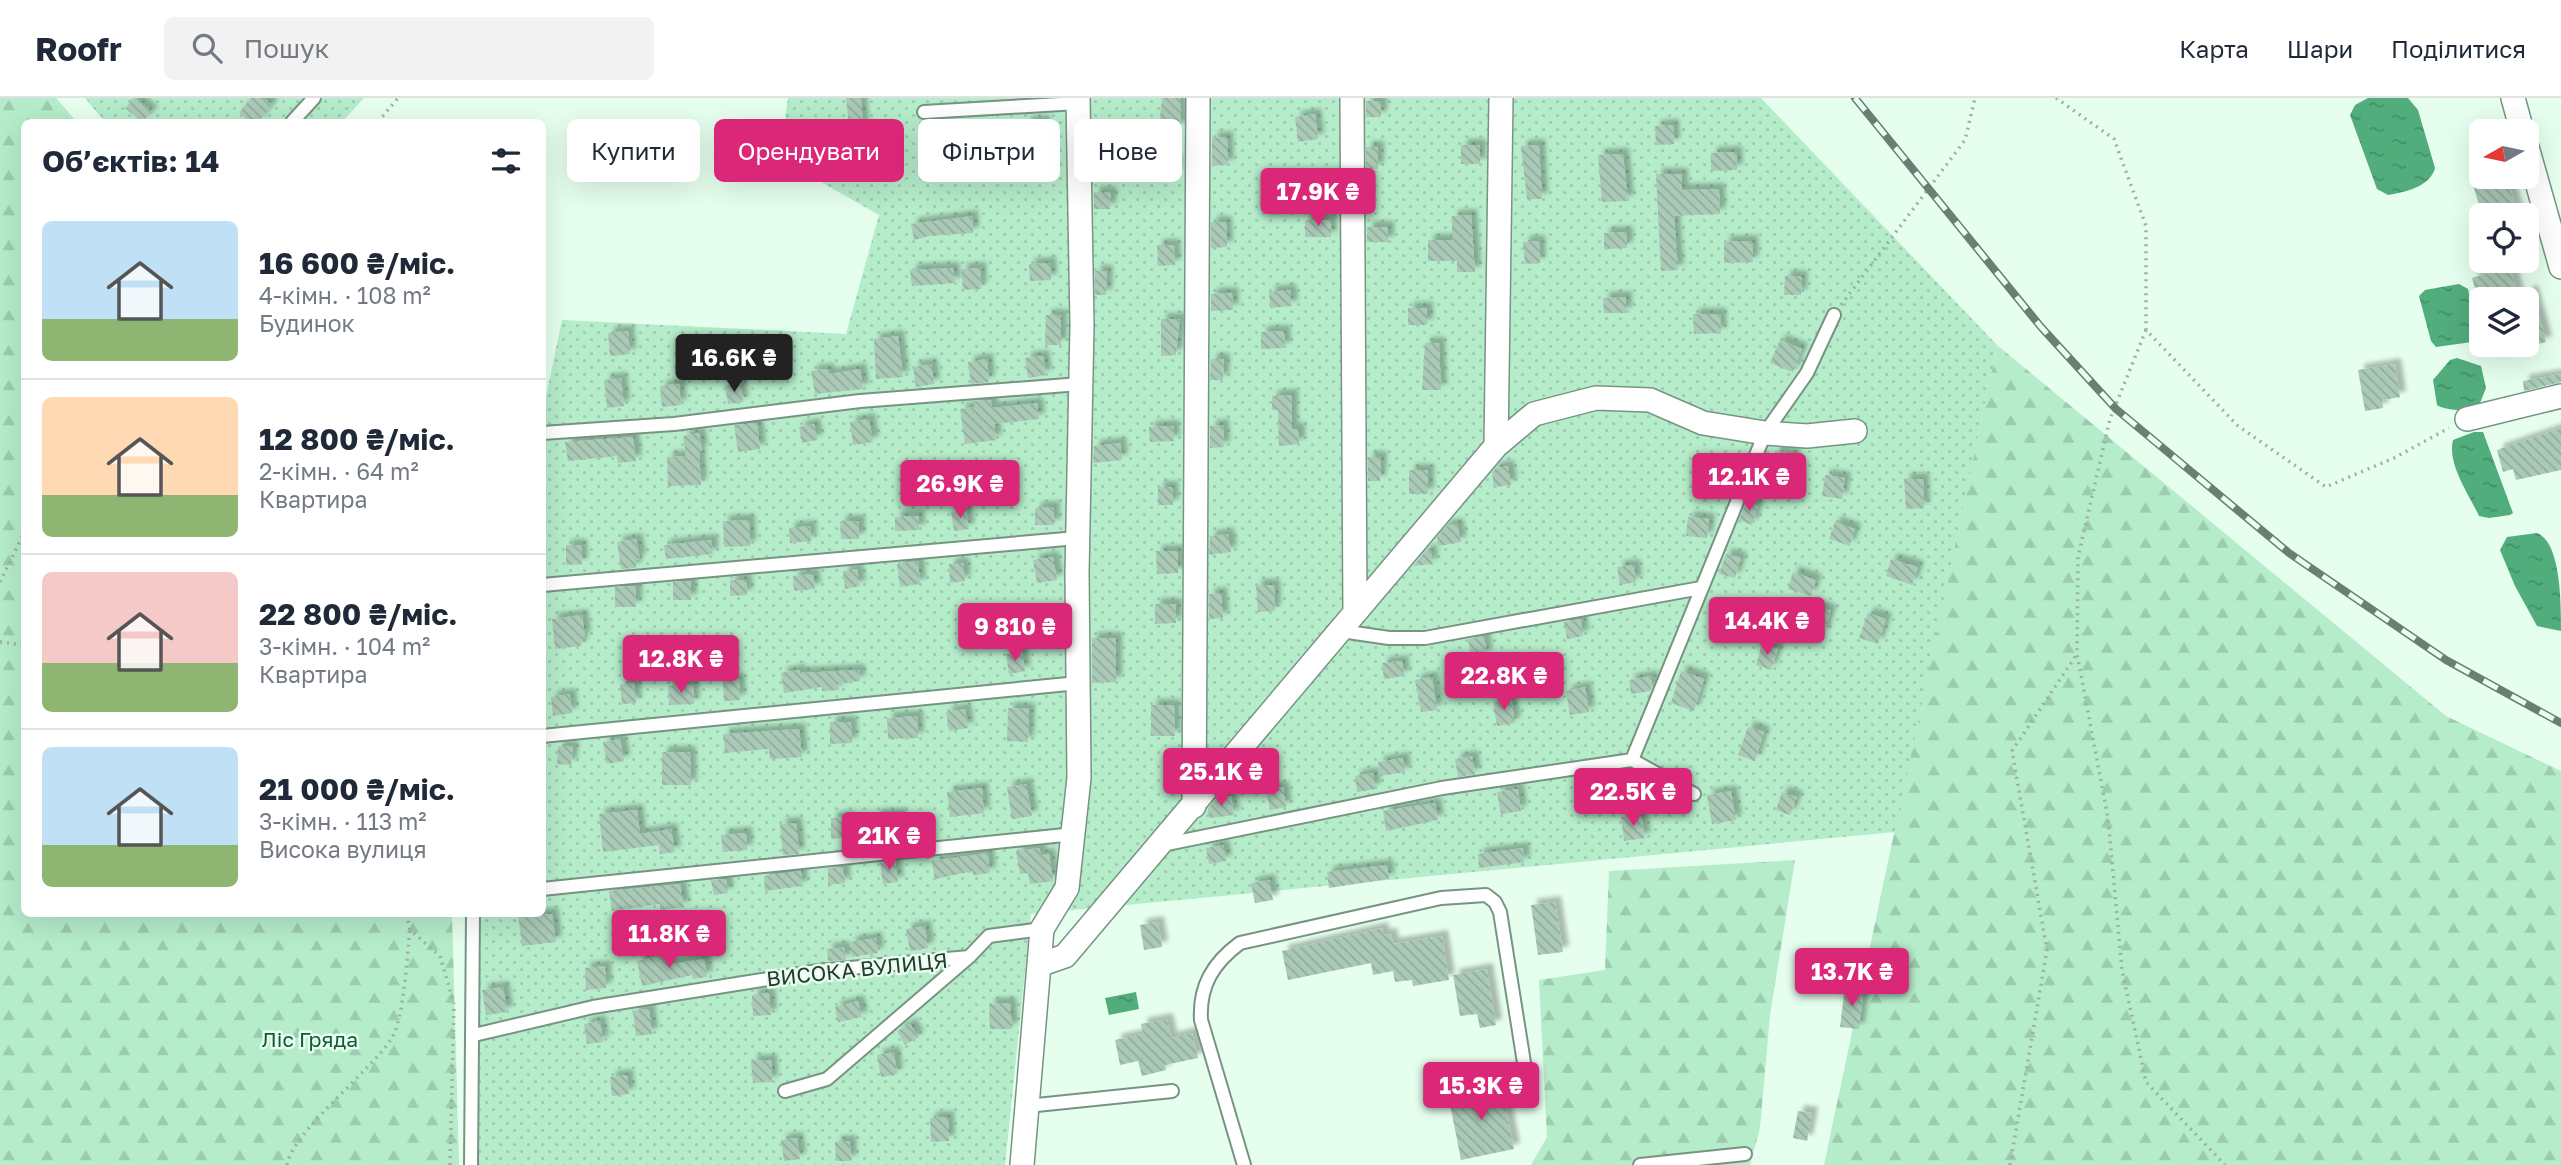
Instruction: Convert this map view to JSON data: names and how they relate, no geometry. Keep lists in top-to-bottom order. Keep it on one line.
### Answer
{"streets":{"lane":["ВИСОКА ВУЛИЦЯ"]},"parks":["Ліс Гряда"],"north":"left","page":{"header":"Roofr","search":"Пошук","nav":["Карта","Шари","Поділитися"],"chip":["Купити","Орендувати","Фільтри","Нове"],"heading":"Об’єктів: 14","price":["17.9K ₴","16.6K ₴","12.1K ₴","26.9K ₴","14.4K ₴","9 810 ₴","12.8K ₴","22.8K ₴","25.1K ₴","22.5K ₴","21K ₴","11.8K ₴","13.7K ₴","15.3K ₴"],"list":[{"name":"16 600 ₴/міс.","note":"4-кімн. · 108 m² · Будинок"},{"name":"12 800 ₴/міс.","note":"2-кімн. · 64 m² · Квартира"},{"name":"22 800 ₴/міс.","note":"3-кімн. · 104 m² · Квартира"},{"name":"21 000 ₴/міс.","note":"3-кімн. · 113 m² · Висока вулиця"}]}}
